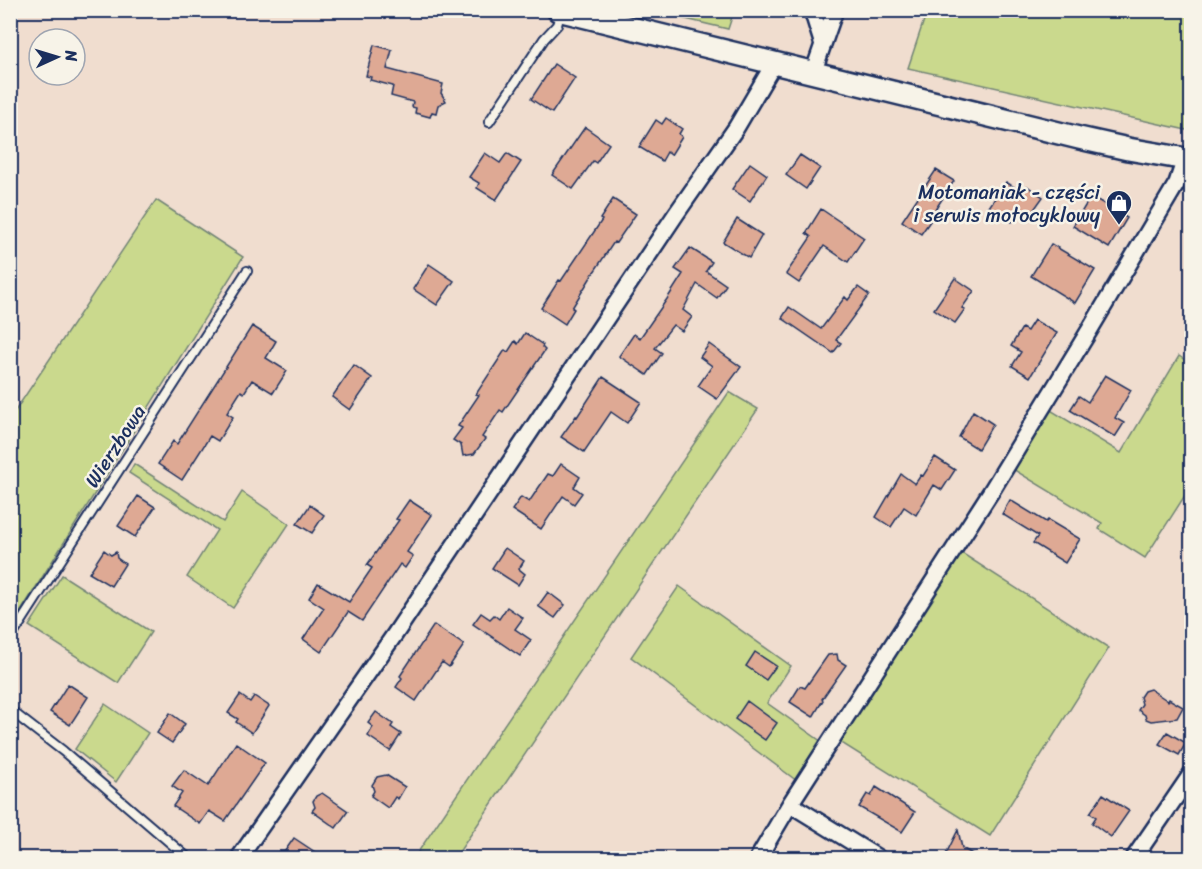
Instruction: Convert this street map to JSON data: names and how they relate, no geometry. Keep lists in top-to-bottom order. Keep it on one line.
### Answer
{"streets":{"lane":["Wierzbowa"]},"places":{"shop":["Motomaniak - części i serwis motocyklowy"]},"north":"right"}
